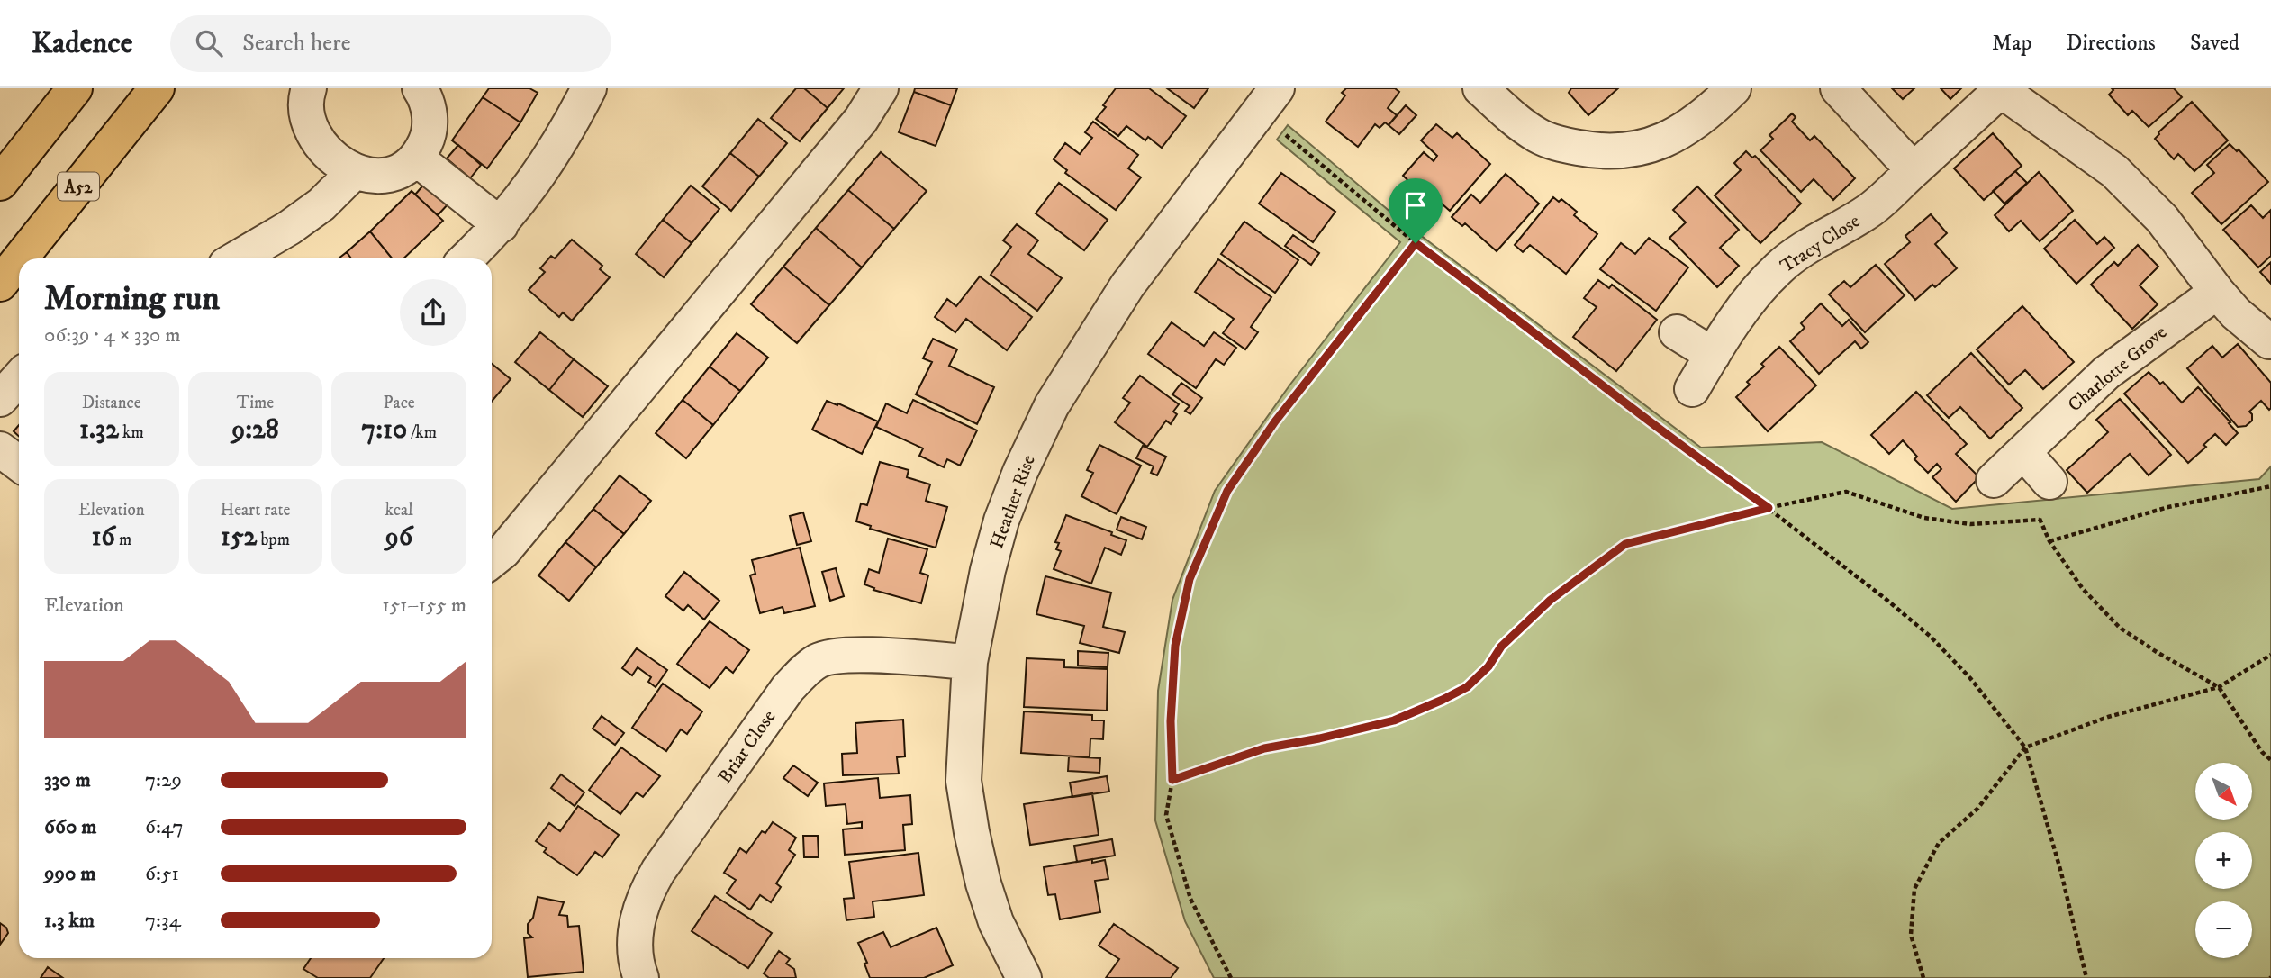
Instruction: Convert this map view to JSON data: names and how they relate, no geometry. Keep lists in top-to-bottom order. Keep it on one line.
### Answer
{"streets":{"highway":["A52"],"street":["Tracy Close","Charlotte Grove","Heather Rise","Briar Close"]},"crossings":[["Heather Rise","Briar Close"]],"north":"bottom right","page":{"header":"Kadence","search":"Search here","nav":["Map","Directions","Saved"],"heading":["Morning run","06:39 · 4 × 330 m"],"stats":[["Distance","1.32 km"],["Time","9:28"],["Pace","7:10 /km"],["Elevation","16 m"],["Heart rate","152 bpm"],["kcal","96"]],"chart":["Elevation","151–155 m"],"list":[{"name":"330 m","note":"7:29"},{"name":"660 m","note":"6:47"},{"name":"990 m","note":"6:51"},{"name":"1.3 km","note":"7:34"}],"map_buttons":["+","−"]}}
